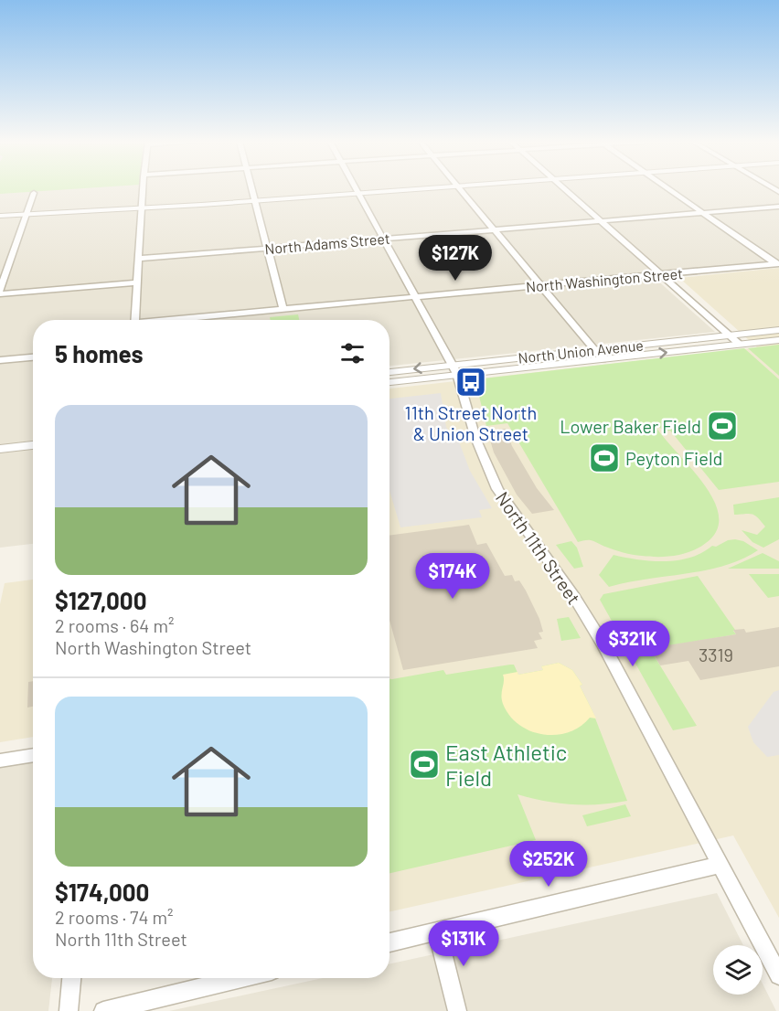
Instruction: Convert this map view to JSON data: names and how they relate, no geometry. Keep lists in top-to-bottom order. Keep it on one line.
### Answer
{"streets":{"street":["North Adams Street","North Washington Street","North Union Avenue","North 11th Street"]},"crossings":[["North Adams Street","North 11th Street"],["North Washington Street","North 11th Street"],["North Union Avenue","North 11th Street"]],"places":{"bus stop":["11th Street North & Union Street"],"sports":["Lower Baker Field","Peyton Field","East Athletic Field"]},"house_numbers":["3319"],"page":{"price":["$127K","$174K","$321K","$252K","$131K"],"heading":"5 homes","list":[{"name":"$127,000","note":"2 rooms · 64 m² · North Washington Street"},{"name":"$174,000","note":"2 rooms · 74 m² · North 11th Street"}]}}
